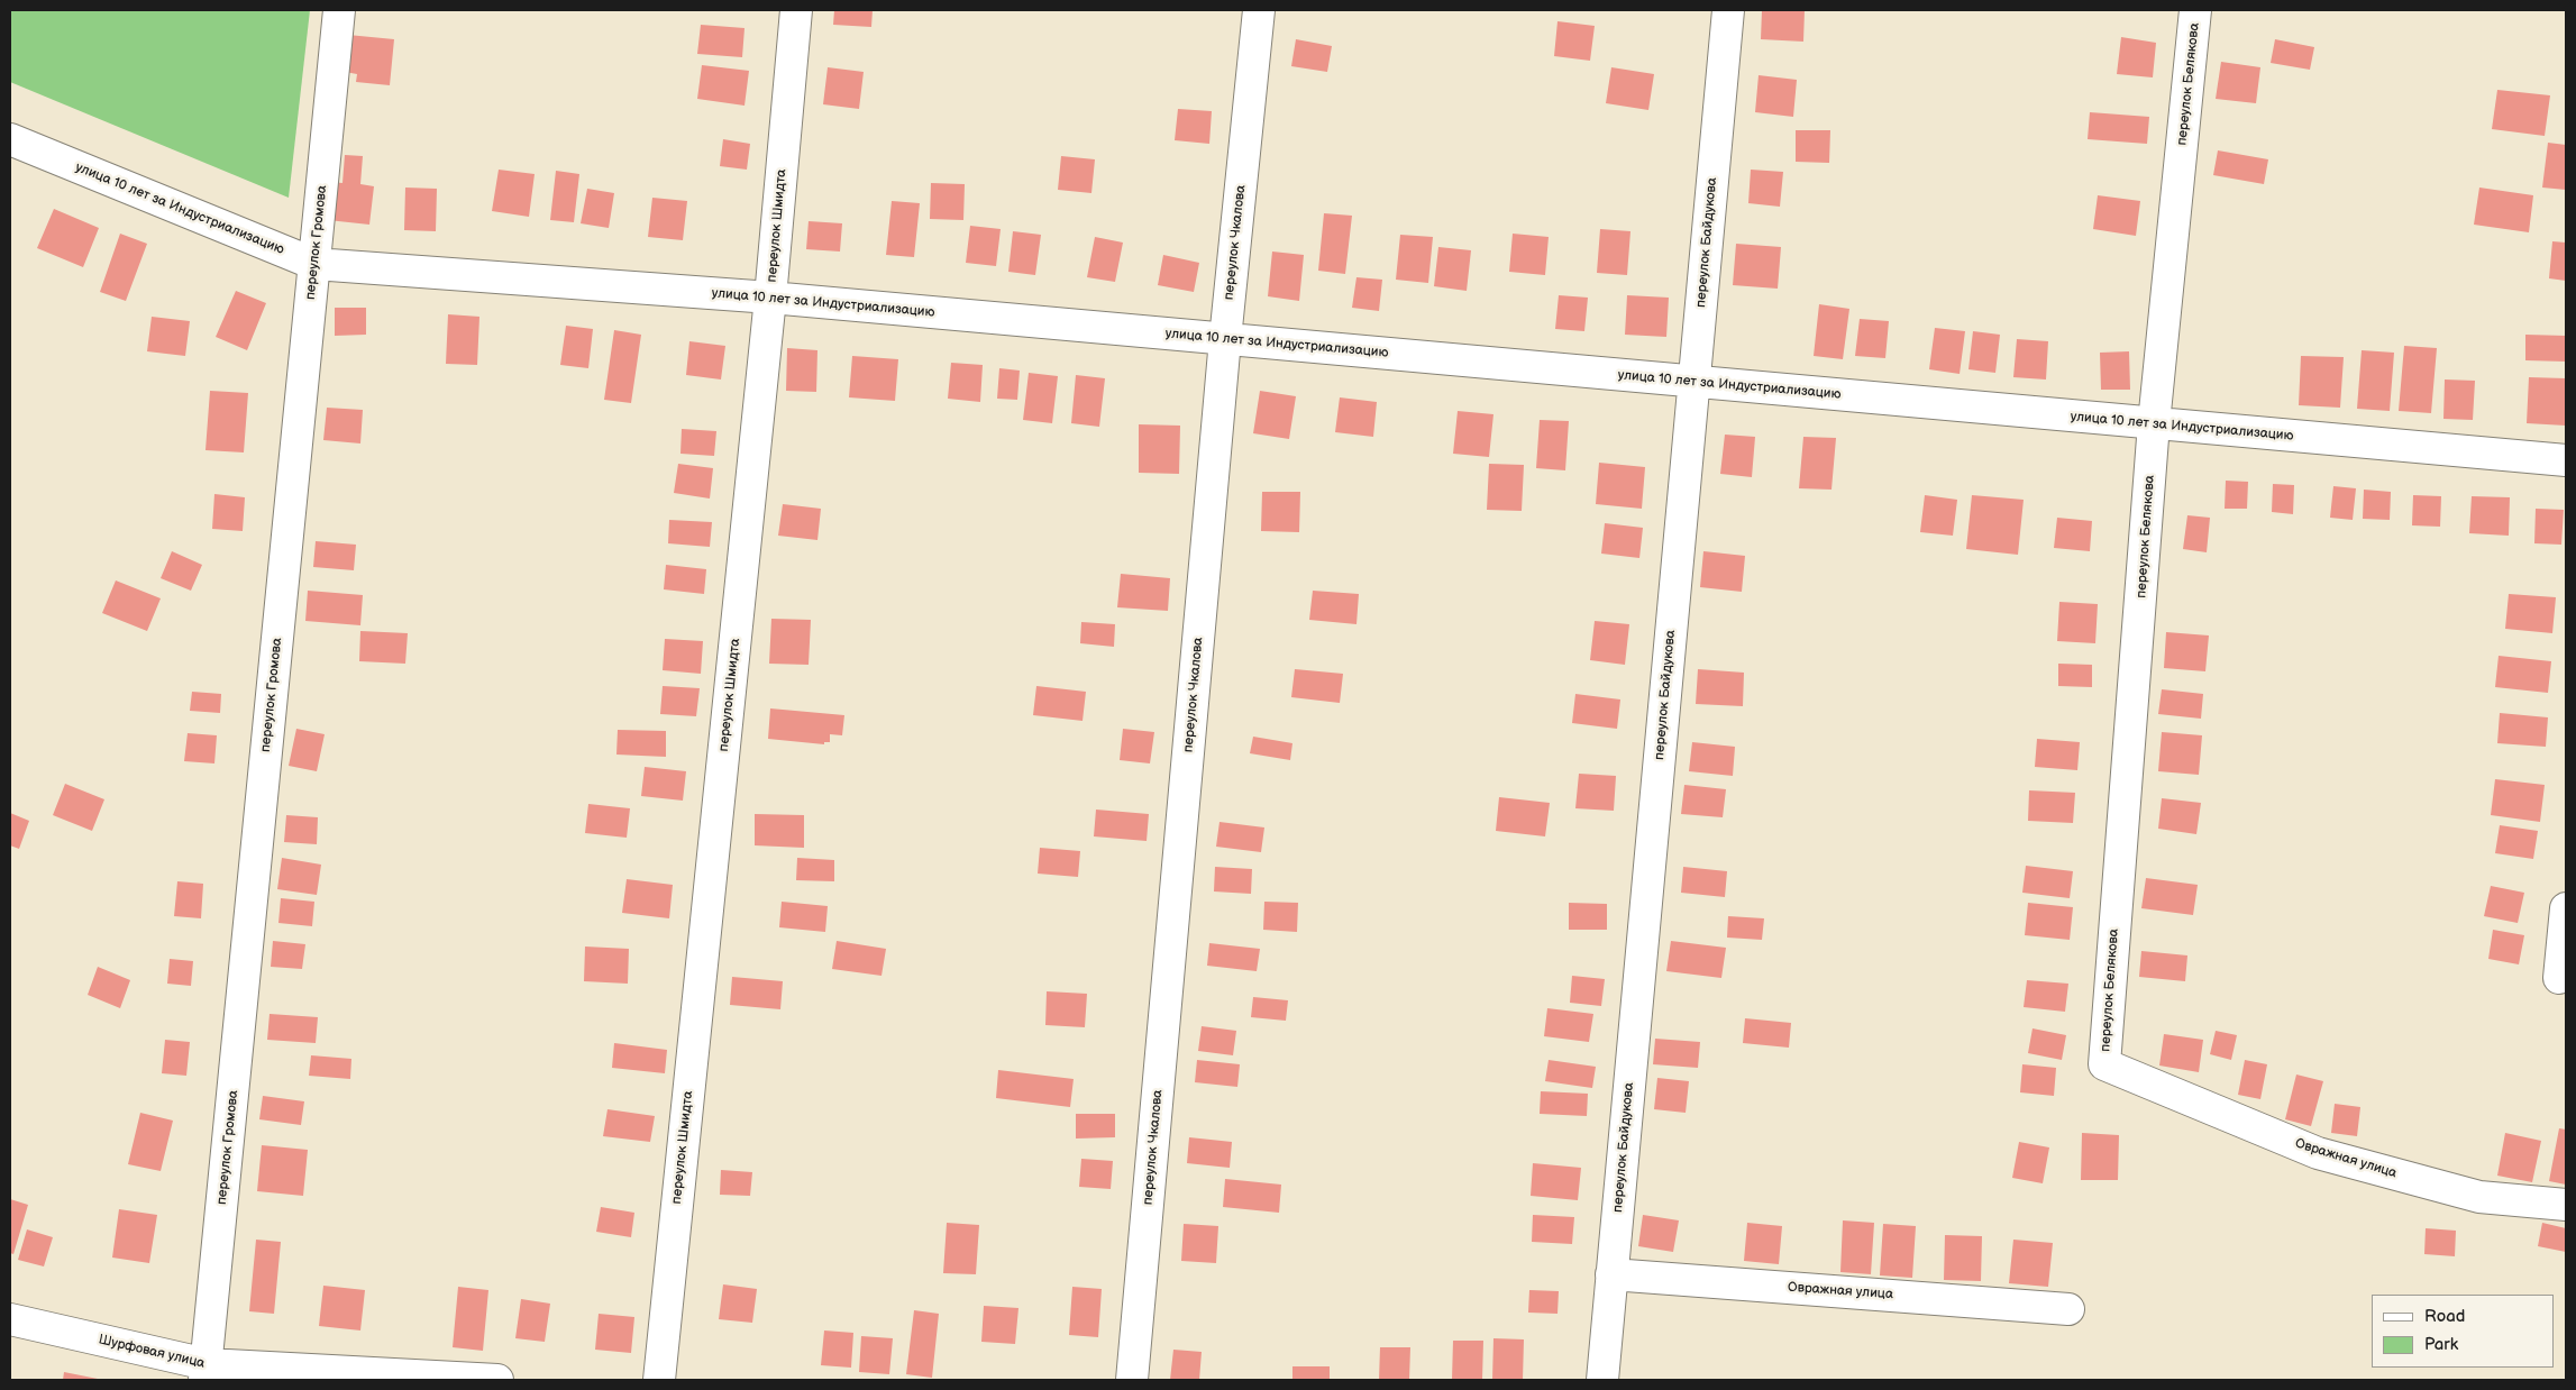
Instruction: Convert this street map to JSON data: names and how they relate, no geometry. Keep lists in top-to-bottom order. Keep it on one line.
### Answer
{"streets":{"street":["переулок Белякова","улица 10 лет за Индустриализацию","переулок Шмидта","переулок Громова","переулок Чкалова","переулок Байдукова","Овражная улица","Шурфовая улица"]},"crossings":[["переулок Белякова","улица 10 лет за Индустриализацию"],["переулок Белякова","Овражная улица"],["улица 10 лет за Индустриализацию","переулок Шмидта"],["улица 10 лет за Индустриализацию","переулок Громова"],["улица 10 лет за Индустриализацию","переулок Чкалова"],["улица 10 лет за Индустриализацию","переулок Байдукова"],["переулок Громова","Шурфовая улица"],["переулок Байдукова","Овражная улица"]],"legend":["Road","Park"]}
